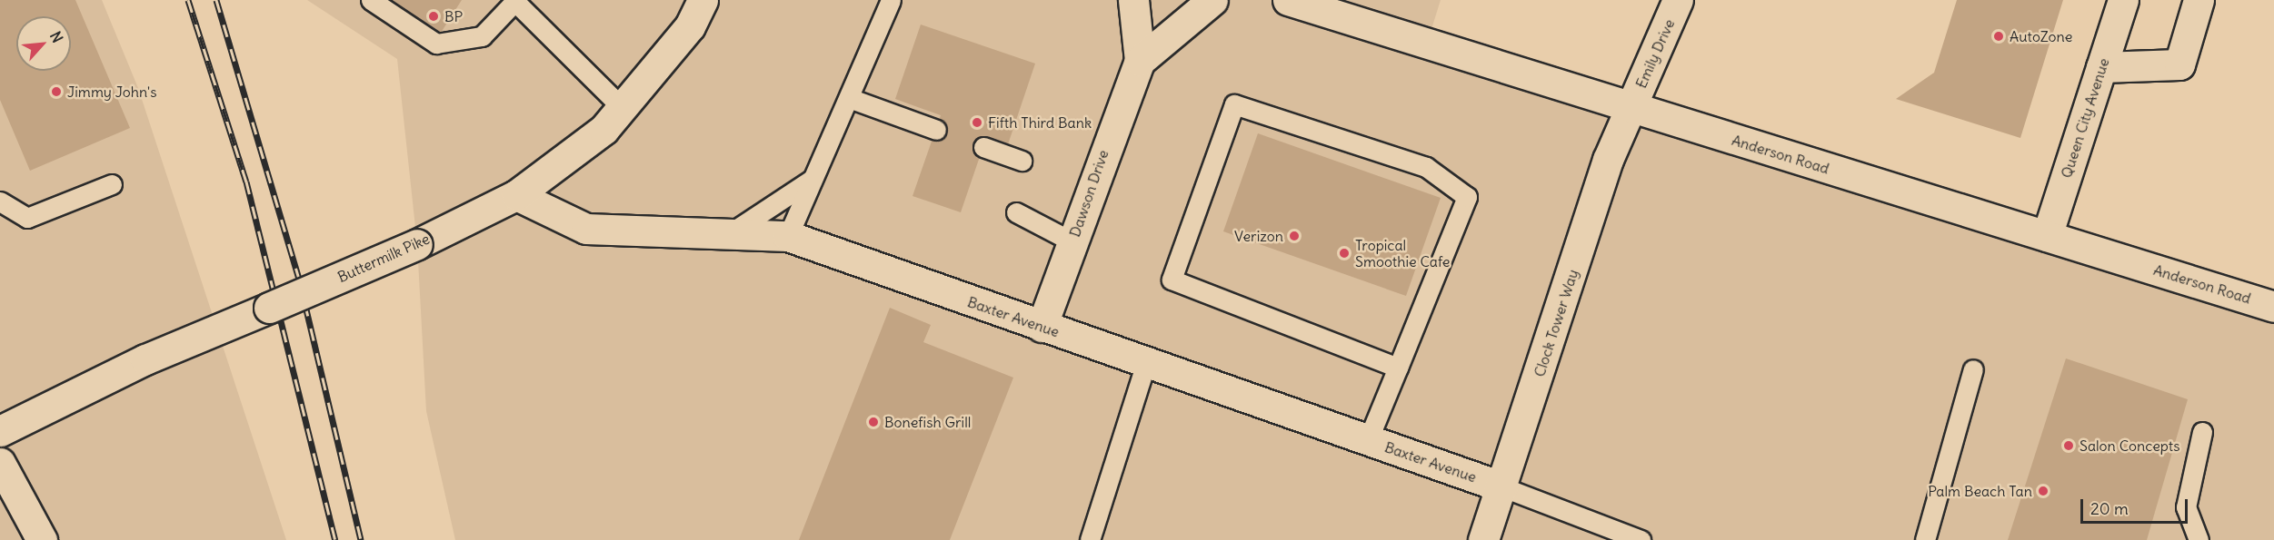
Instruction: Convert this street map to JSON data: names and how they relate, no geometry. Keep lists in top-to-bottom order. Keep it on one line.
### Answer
{"streets":{"street":["Emily Drive","Queen City Avenue","Anderson Road","Dawson Drive","Buttermilk Pike","Baxter Avenue","Clock Tower Way"]},"crossings":[["Emily Drive","Anderson Road"],["Emily Drive","Clock Tower Way"],["Queen City Avenue","Anderson Road"],["Anderson Road","Clock Tower Way"],["Dawson Drive","Baxter Avenue"],["Buttermilk Pike","Baxter Avenue"],["Baxter Avenue","Clock Tower Way"]],"places":["BP","AutoZone","Jimmy John's","Fifth Third Bank","Verizon","Tropical Smoothie Cafe","Bonefish Grill","Salon Concepts","Palm Beach Tan"],"scale_bar":"20 m","north":"top right"}
